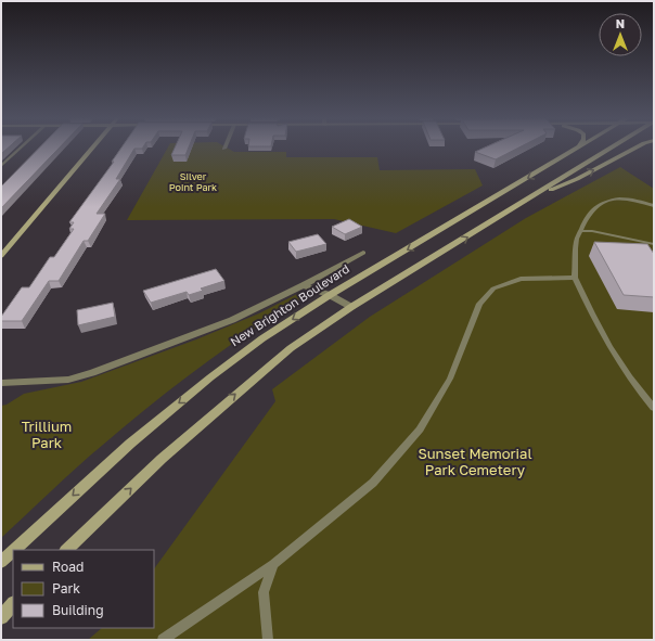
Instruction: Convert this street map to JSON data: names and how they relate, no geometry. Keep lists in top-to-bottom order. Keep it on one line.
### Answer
{"streets":{"main road":["New Brighton Boulevard"]},"parks":["Silver Point Park","Trillium Park","Sunset Memorial Park Cemetery"],"legend":["Road","Park","Building"],"north":"top"}
